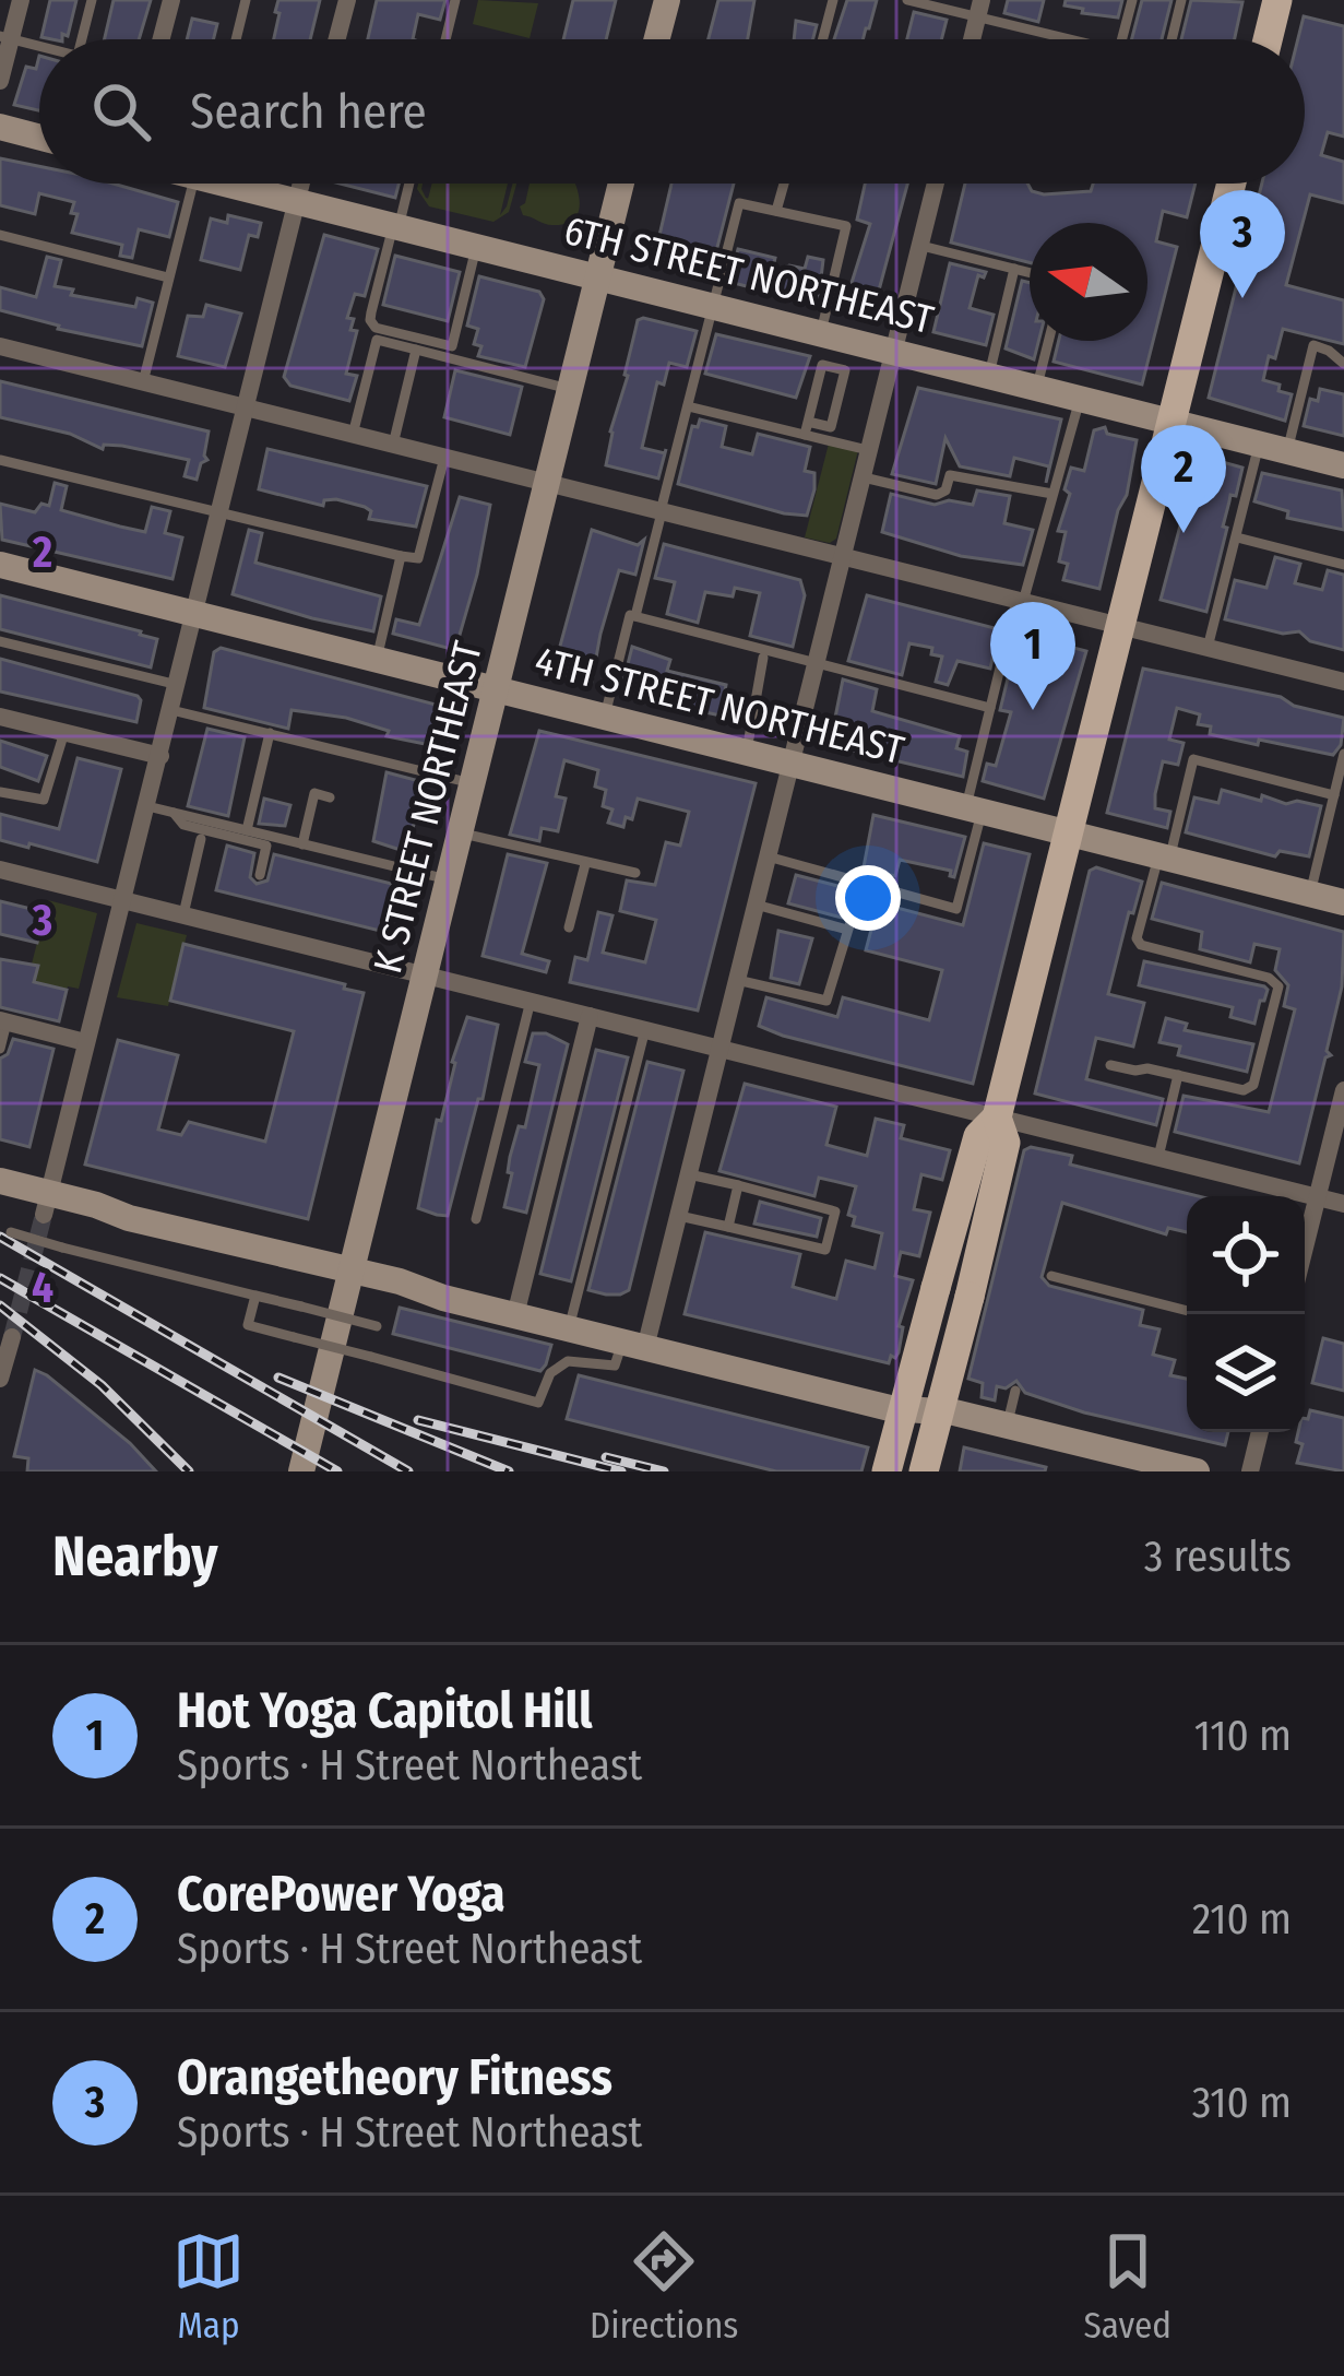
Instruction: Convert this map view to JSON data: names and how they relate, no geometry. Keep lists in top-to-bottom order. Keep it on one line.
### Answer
{"streets":{"street":["6TH STREET NORTHEAST","4TH STREET NORTHEAST","K STREET NORTHEAST"]},"crossings":[["6TH STREET NORTHEAST","K STREET NORTHEAST"],["4TH STREET NORTHEAST","K STREET NORTHEAST"]],"north":"left","page":{"search":"Search here","pins":["3","2","1"],"heading":["Nearby","3 results"],"list":[{"mark":"1","name":"Hot Yoga Capitol Hill","note":"Sports · H Street Northeast","value":"110 m"},{"mark":"2","name":"CorePower Yoga","note":"Sports · H Street Northeast","value":"210 m"},{"mark":"3","name":"Orangetheory Fitness","note":"Sports · H Street Northeast","value":"310 m"}],"nav":["Map","Directions","Saved"]},"grid":{"rows":["2","3","4"]}}
